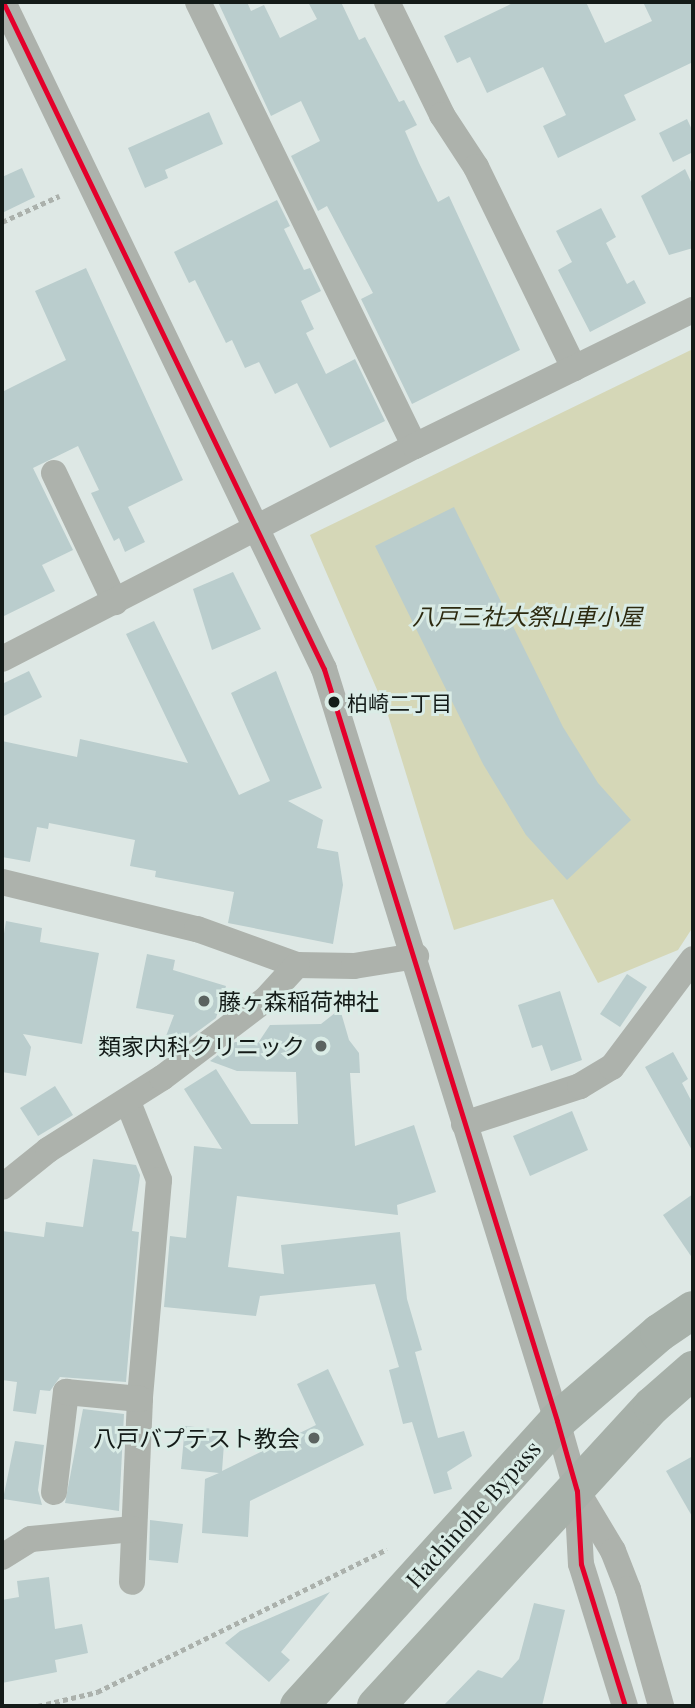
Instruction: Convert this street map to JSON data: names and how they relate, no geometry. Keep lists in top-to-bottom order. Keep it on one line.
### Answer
{"streets":{"highway":["Hachinohe Bypass"]},"parks":["八戸三社大祭山車小屋"],"places":["柏崎二丁目","藤ヶ森稲荷神社","類家内科クリニック","八戸バプテスト教会"]}
